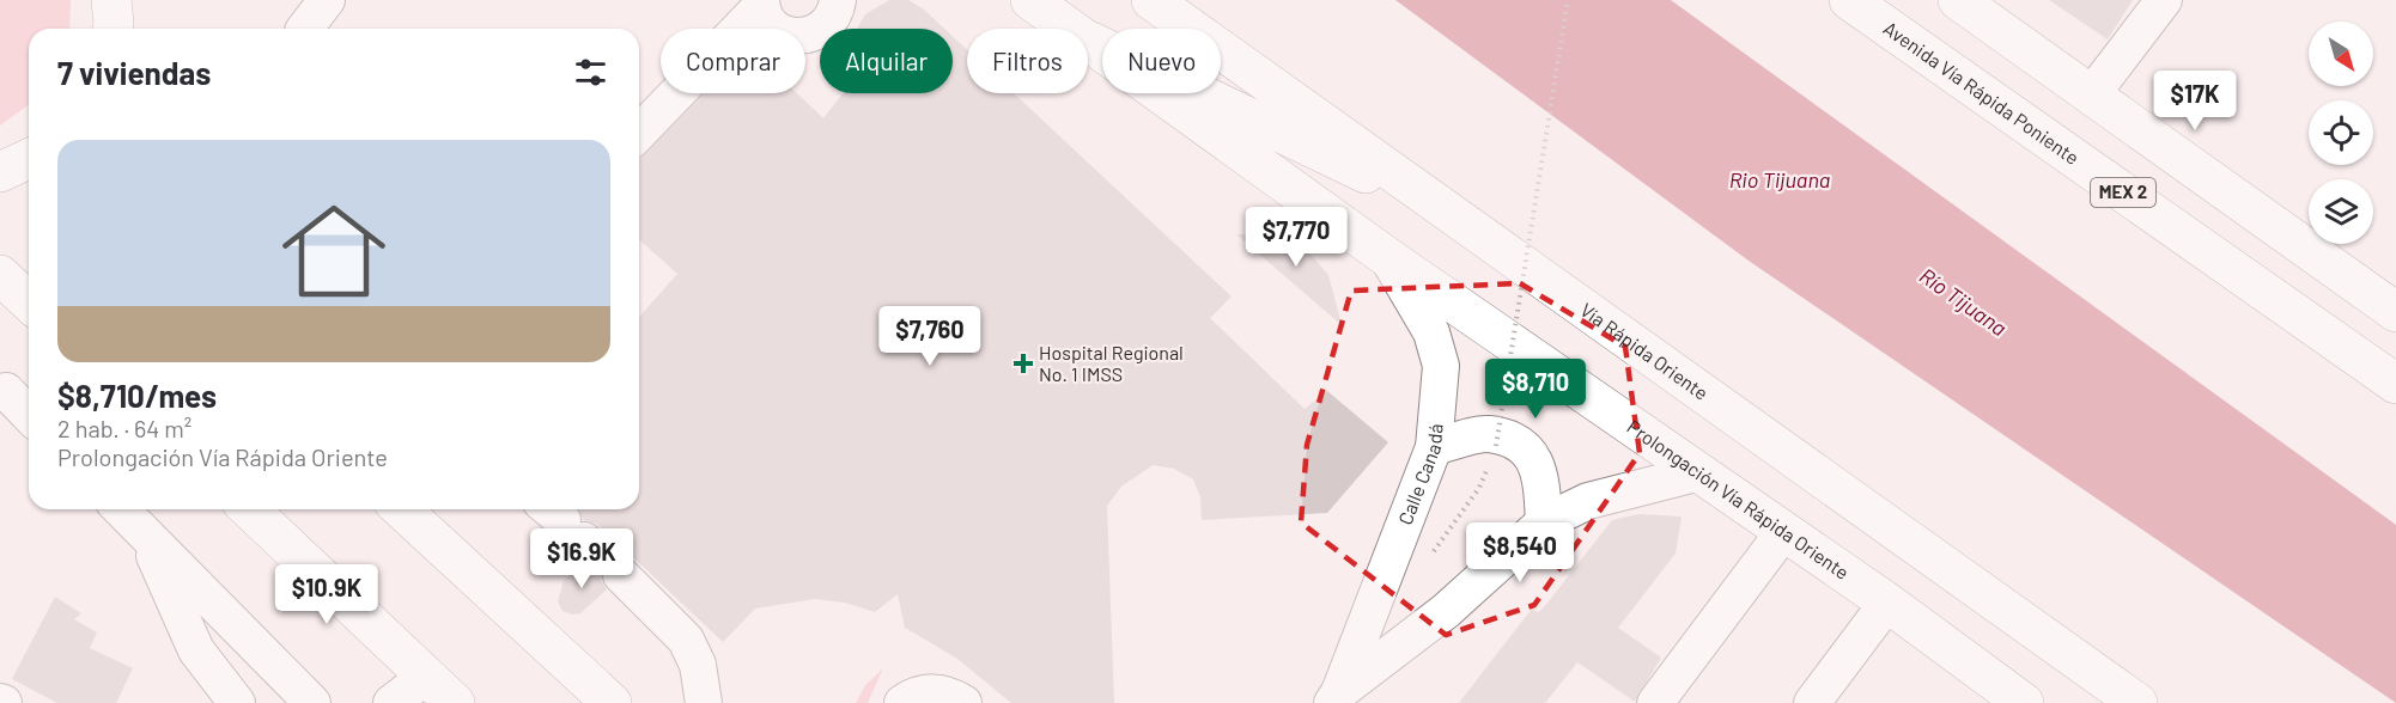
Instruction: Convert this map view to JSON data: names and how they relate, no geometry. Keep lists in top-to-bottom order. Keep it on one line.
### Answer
{"streets":{"main road":["Avenida Vía Rápida Poniente","MEX 2","Vía Rápida Oriente","Prolongación Vía Rápida Oriente"],"street":["Calle Canadá"]},"crossings":[["Calle Canadá","Prolongación Vía Rápida Oriente"]],"water":["Rio Tijuana","Río Tijuana"],"places":{"health":["Hospital Regional No. 1 IMSS"]},"north":"bottom right","page":{"chip":["Comprar","Alquilar","Filtros","Nuevo"],"heading":"7 viviendas","price":["$17K","$7,770","$7,760","$8,710","$8,540","$16.9K","$10.9K"],"list":[{"name":"$8,710/mes","note":"2 hab. · 64 m² · Prolongación Vía Rápida Oriente"}]}}
